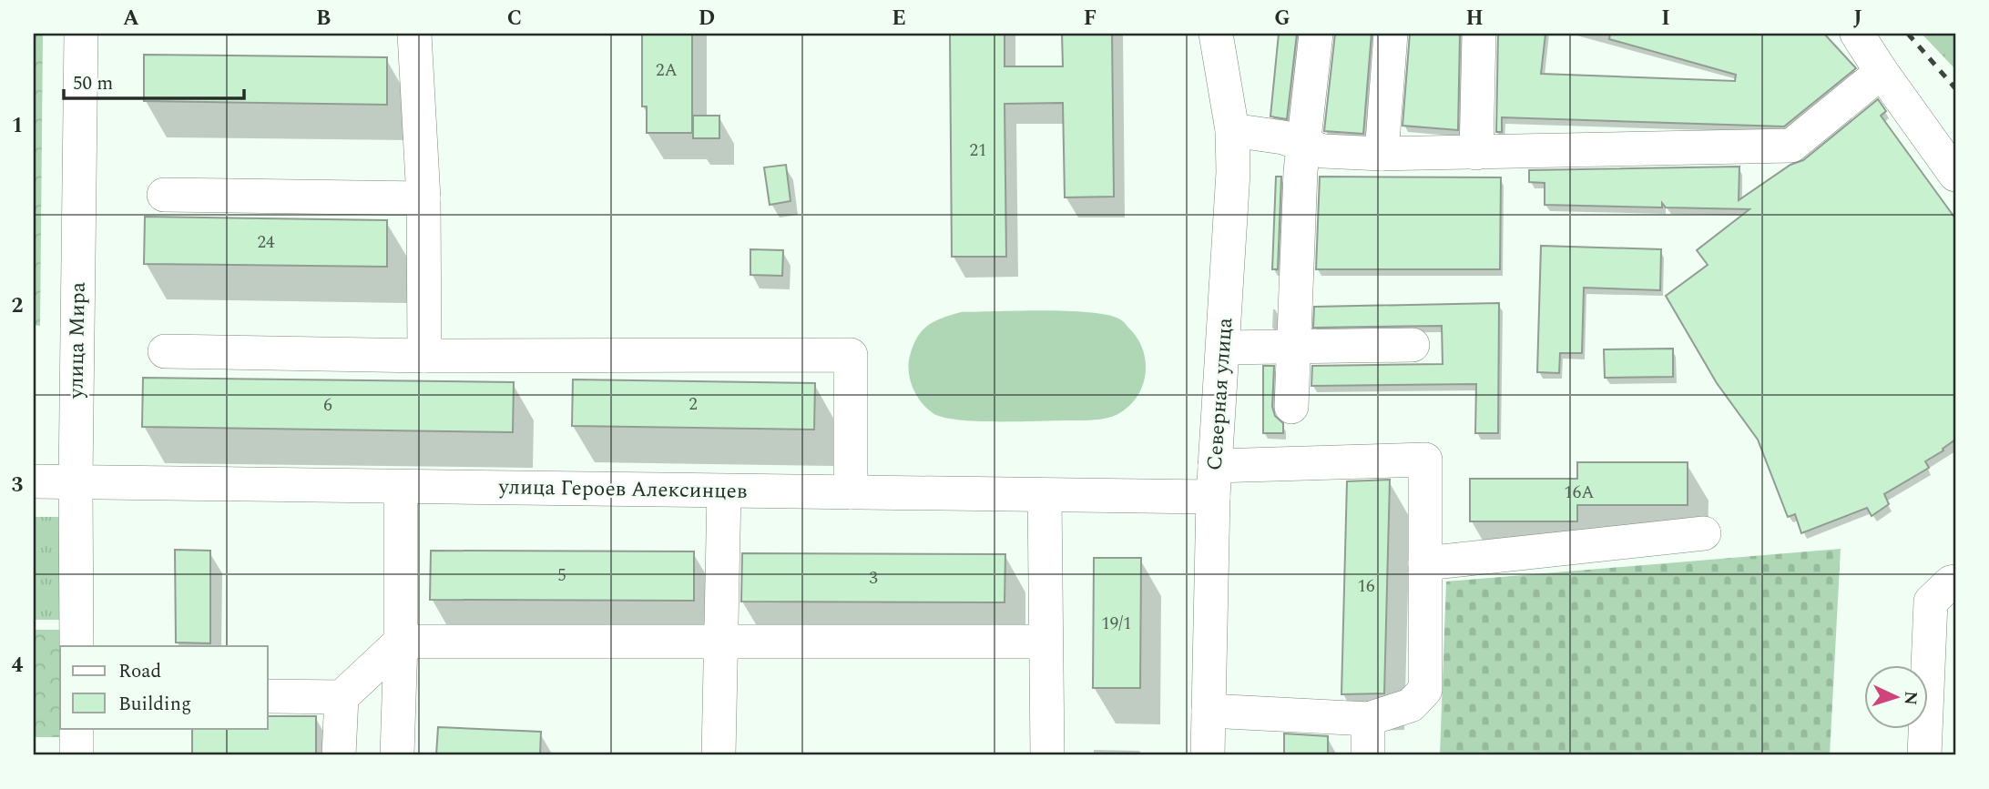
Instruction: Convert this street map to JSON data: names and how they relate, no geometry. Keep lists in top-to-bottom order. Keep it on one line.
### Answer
{"streets":{"street":["улица Мира","Северная улица","улица Героев Алексинцев"]},"crossings":[["улица Мира","улица Героев Алексинцев"],["Северная улица","улица Героев Алексинцев"]],"house_numbers":["2А","21","24","2","6","16А","5","3","16","19/1"],"legend":["Road","Building"],"scale_bar":"50 m","north":"right","grid":{"columns":["A","B","C","D","E","F","G","H","I","J"],"rows":["1","2","3","4"]}}
